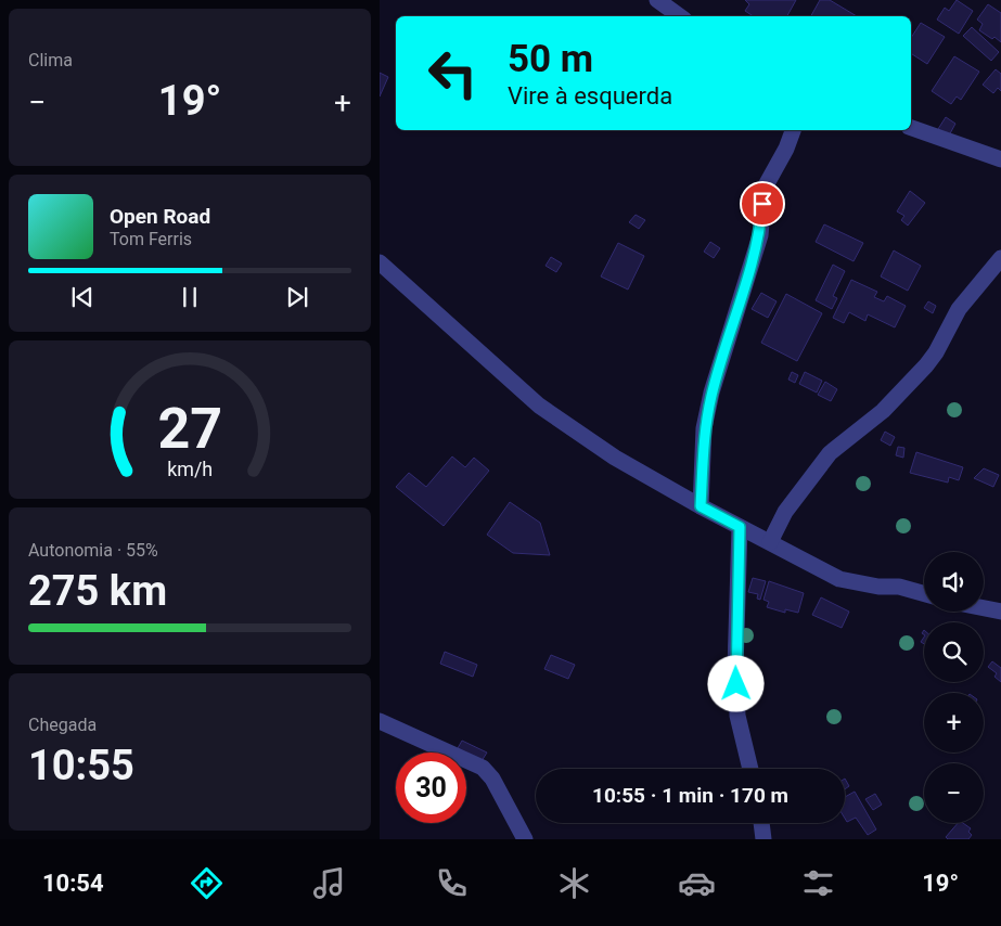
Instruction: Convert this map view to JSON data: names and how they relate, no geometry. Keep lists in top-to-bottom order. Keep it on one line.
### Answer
{"page":{"tile":["Clima",["Autonomia · 55%","275 km"],["Chegada","10:55"]],"turn":["50 m","Vire à esquerda"],"heat":["−","19°","+"],"song":["Open Road","Tom Ferris"],"map_buttons":["+","−"],"limit":"30","trip":"10:55 · 1 min · 170 m","tabs":["10:54","19°"],"gauge":["27","km/h"]}}
